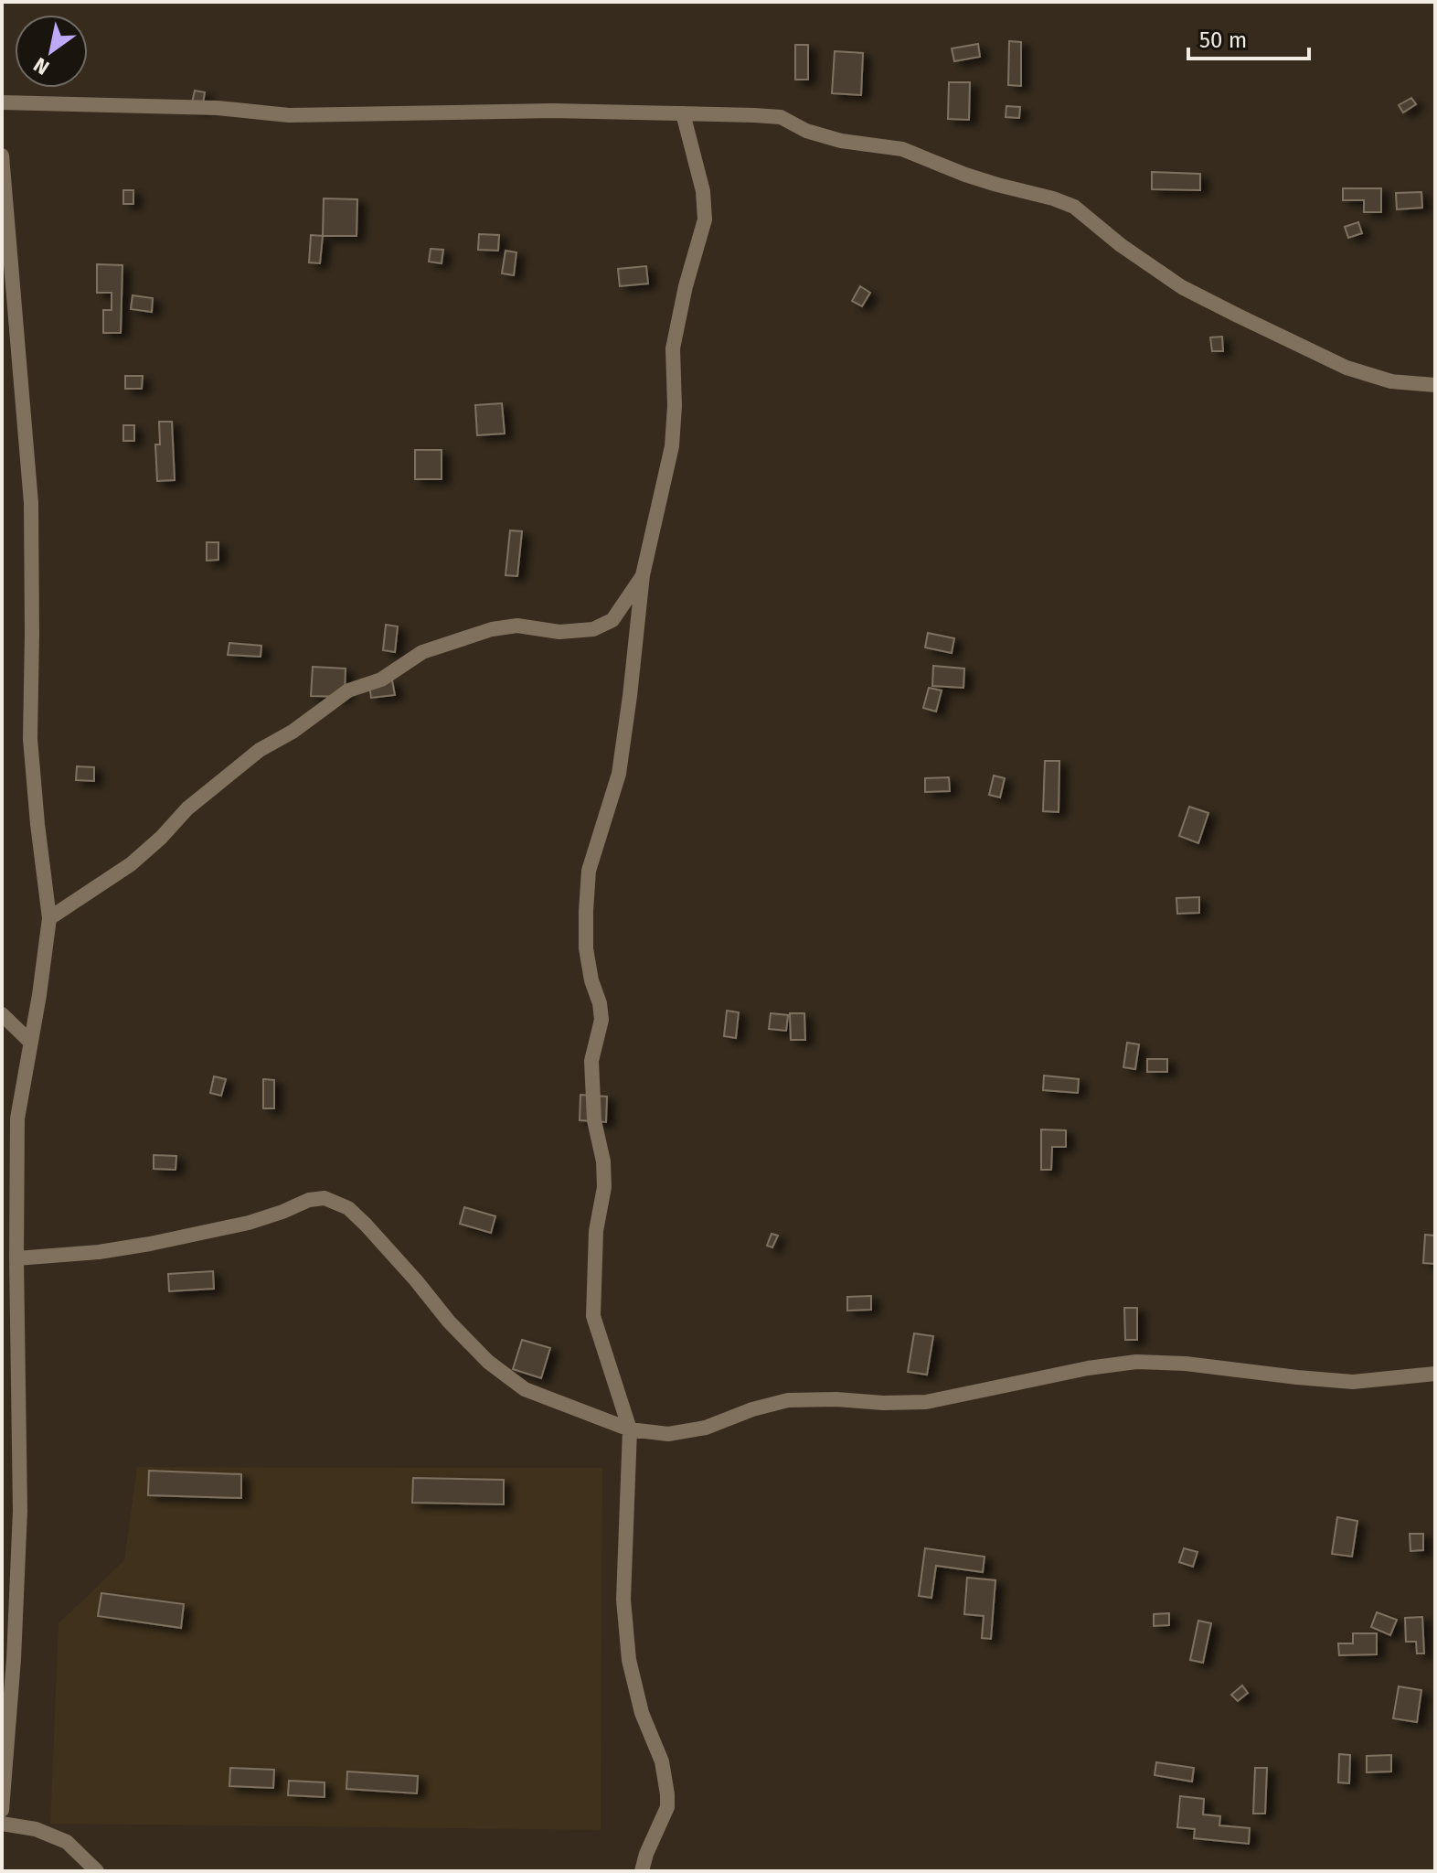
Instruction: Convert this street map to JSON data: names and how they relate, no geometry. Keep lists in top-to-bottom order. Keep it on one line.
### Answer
{"scale_bar":"50 m","north":"bottom left"}
